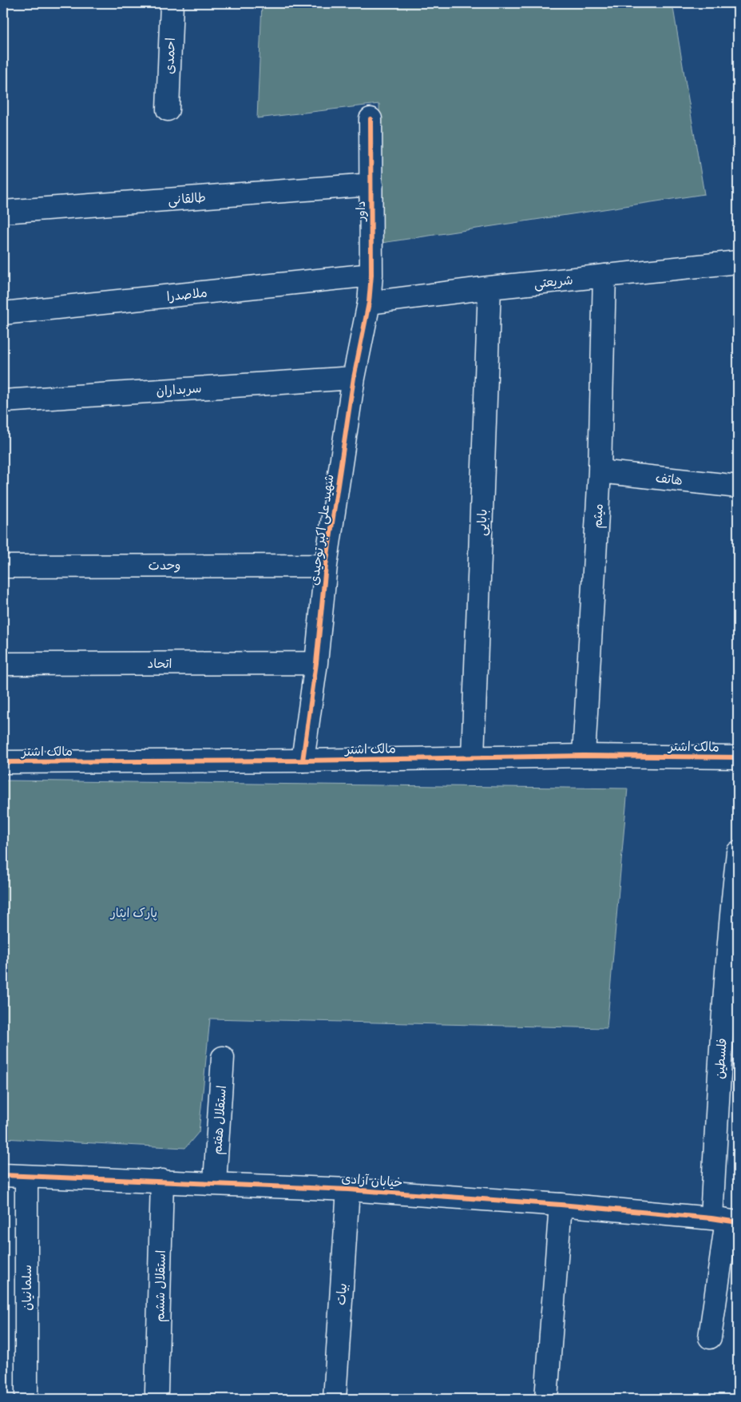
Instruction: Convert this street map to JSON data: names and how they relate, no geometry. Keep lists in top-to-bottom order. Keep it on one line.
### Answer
{"streets":{"street":["احمدی","طالقانی","داور","شریعتی","ملاصدرا","سربداران","هاتف","میثم","بابایی","شهید علی اکبر توحیدی","وحدت","اتحاد","مالک اشتر","فلسطین","استقلال هفتم","خیابان آزادی","استقلال ششم","سلمانیان","بیات"]},"crossings":[["طالقانی","داور"],["داور","شریعتی"],["داور","ملاصدرا"],["داور","شهید علی اکبر توحیدی"],["شریعتی","میثم"],["شریعتی","بابایی"],["شریعتی","شهید علی اکبر توحیدی"],["سربداران","شهید علی اکبر توحیدی"],["هاتف","میثم"],["میثم","مالک اشتر"],["بابایی","مالک اشتر"],["شهید علی اکبر توحیدی","وحدت"],["شهید علی اکبر توحیدی","اتحاد"],["شهید علی اکبر توحیدی","مالک اشتر"],["فلسطین","خیابان آزادی"],["استقلال هفتم","خیابان آزادی"],["خیابان آزادی","استقلال ششم"],["خیابان آزادی","سلمانیان"],["خیابان آزادی","بیات"]],"parks":["پارک ایثار"]}
